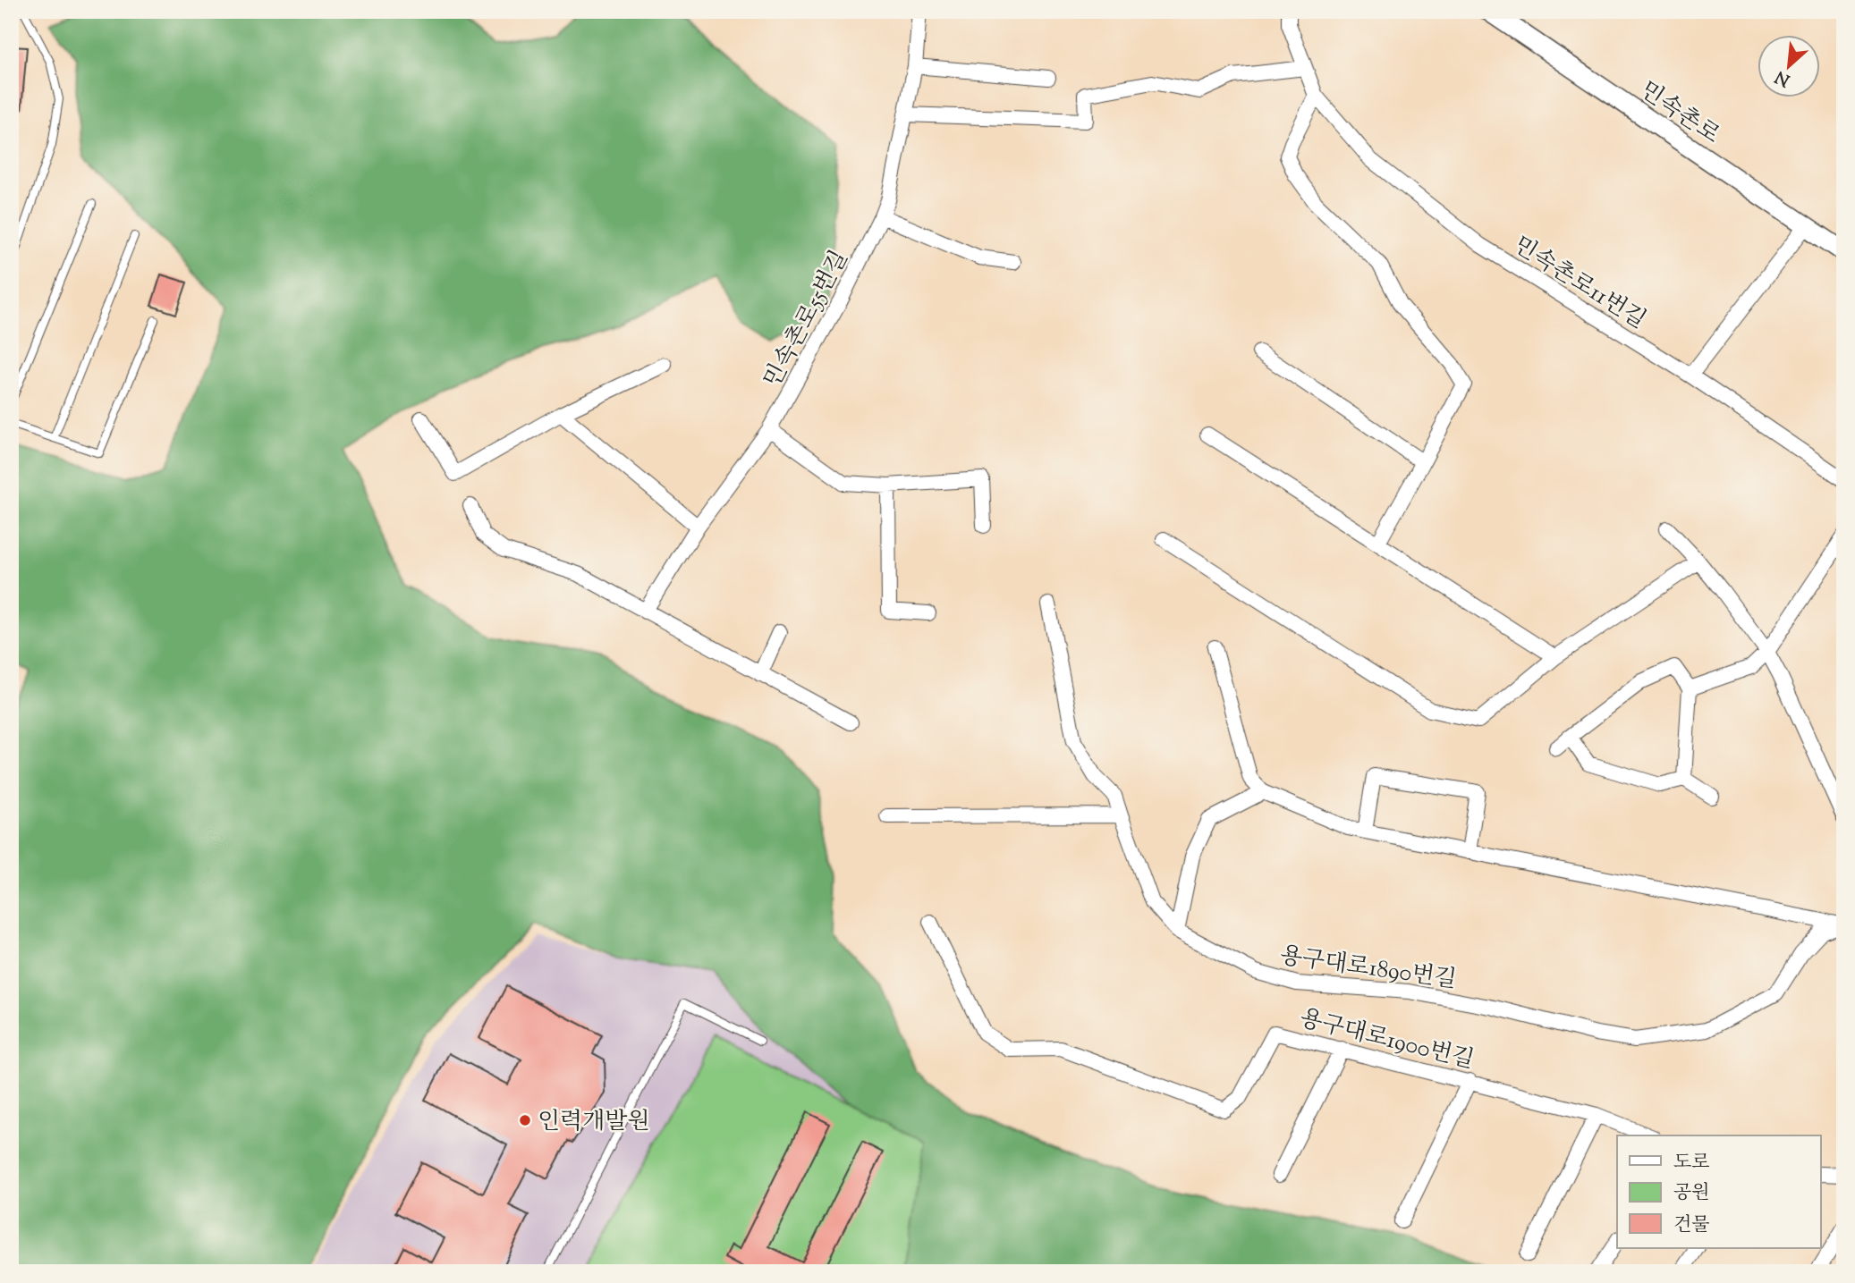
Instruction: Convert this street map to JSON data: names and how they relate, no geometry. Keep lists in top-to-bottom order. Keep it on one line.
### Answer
{"streets":{"street":["민속촌로","민속촌로11번길","민속촌로55번길","용구대로1890번길","용구대로1900번길"]},"places":["인력개발원"],"legend":["도로","공원","건물"],"north":"bottom left"}
